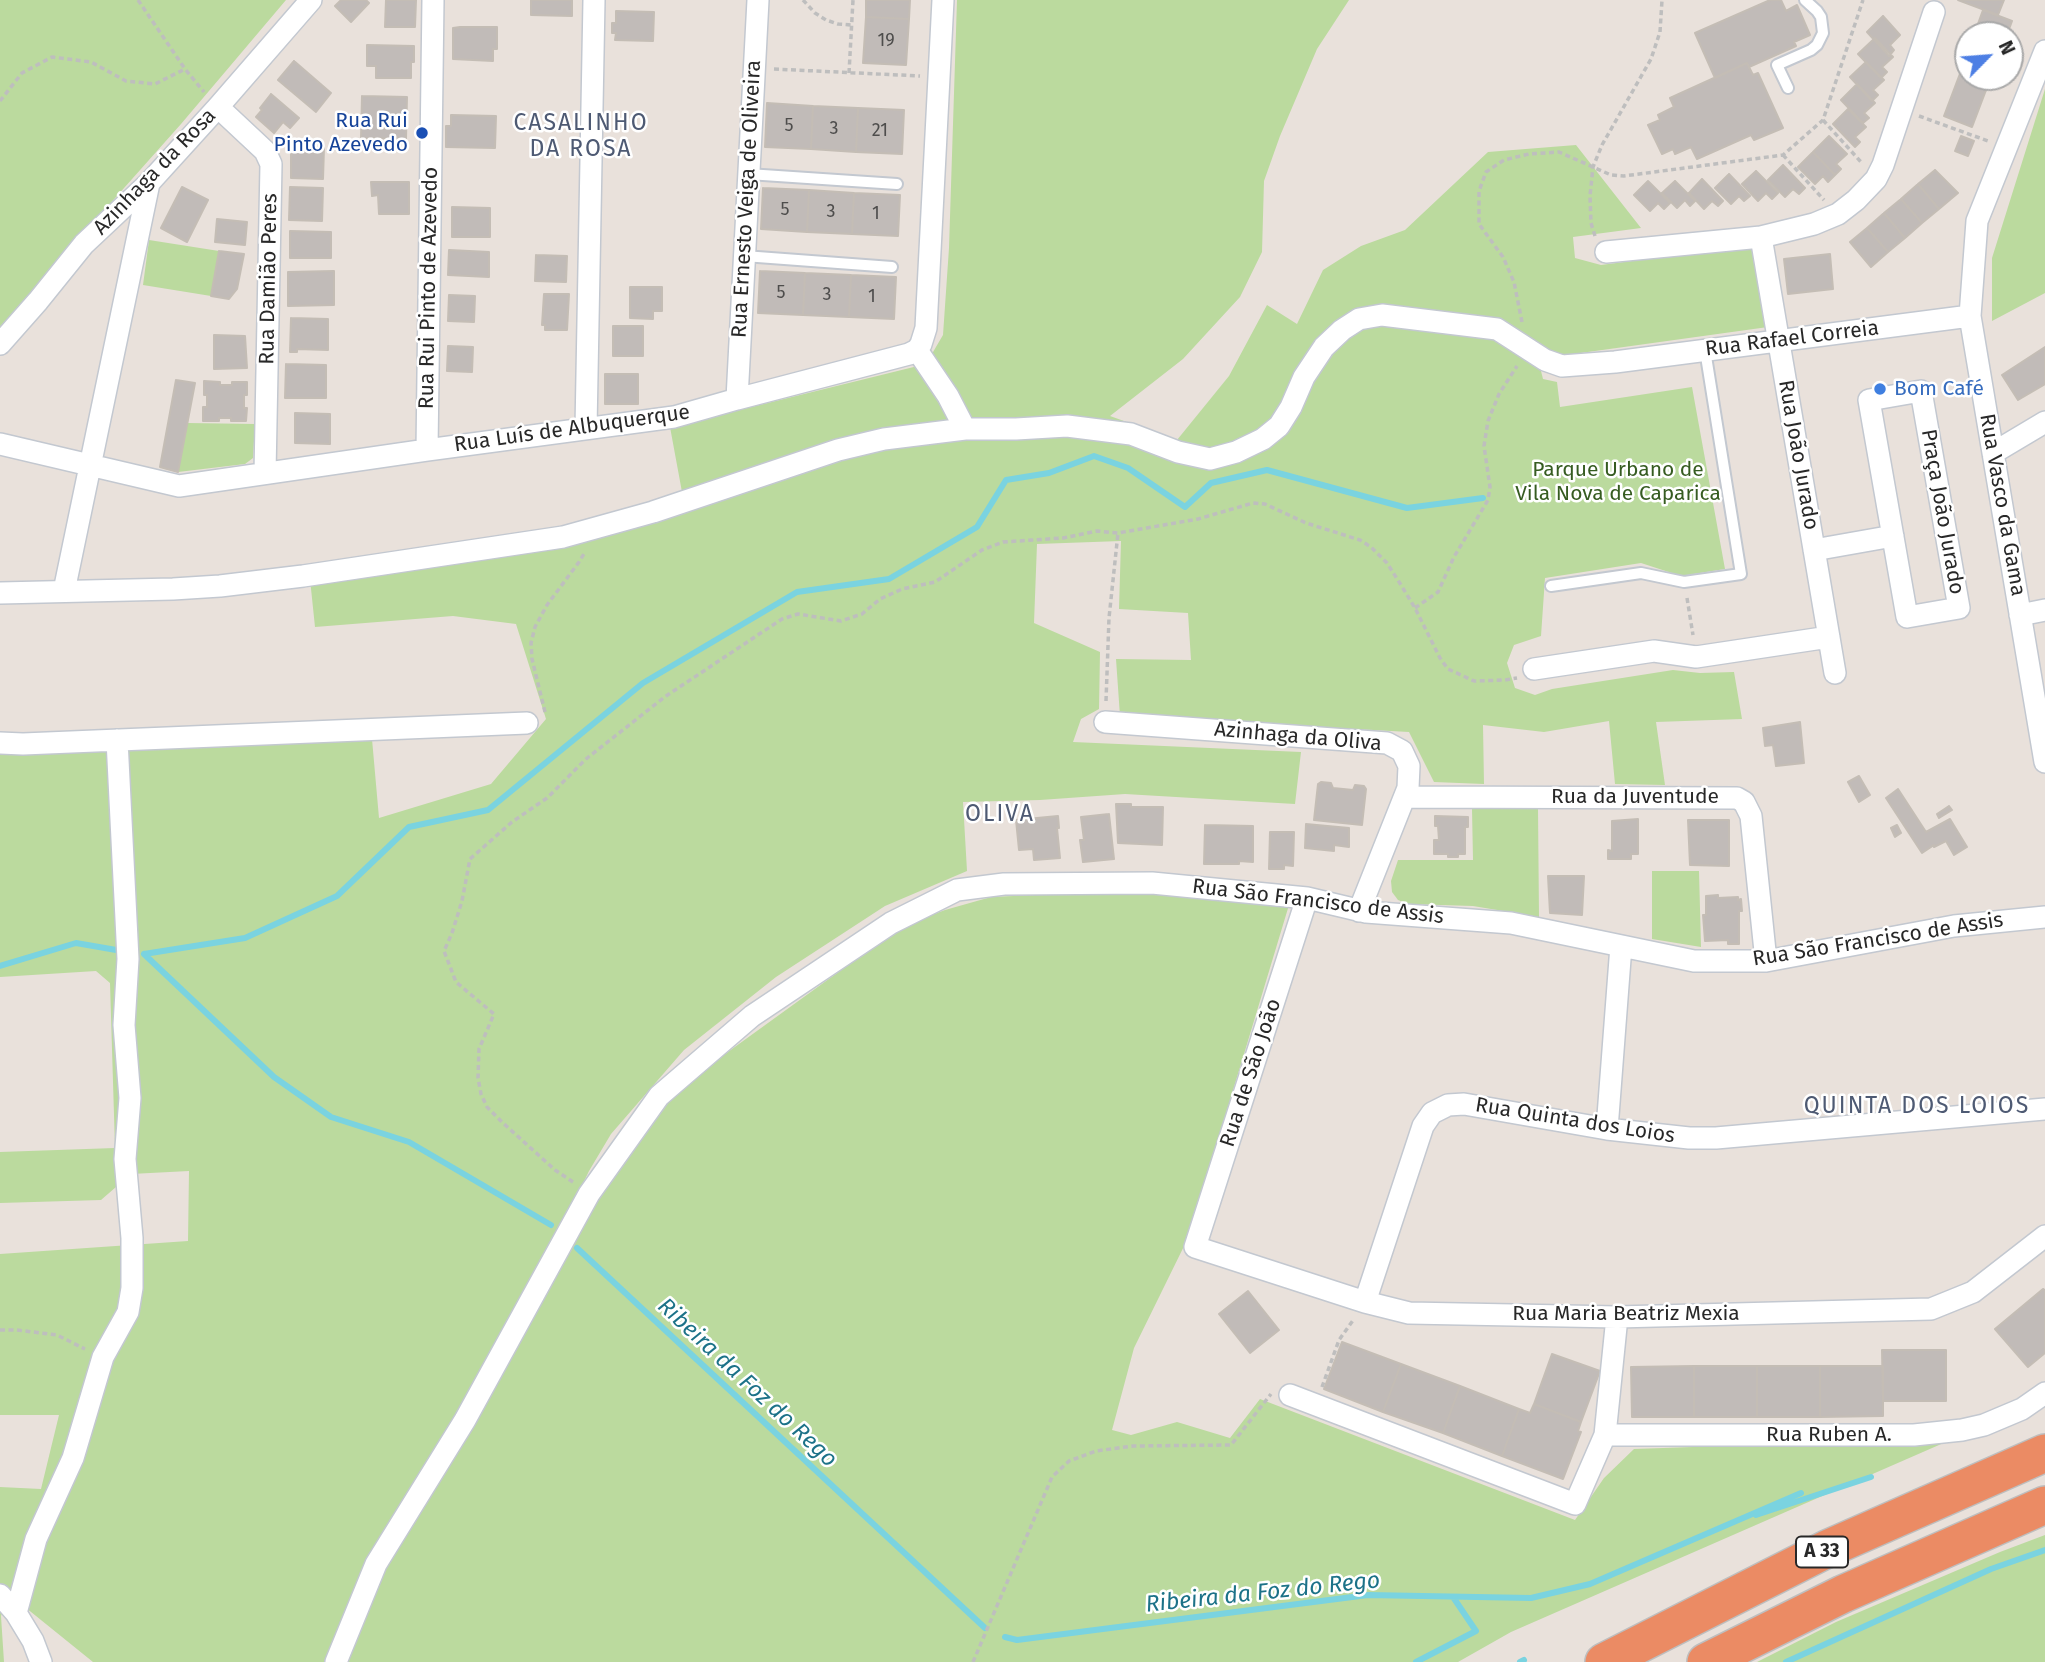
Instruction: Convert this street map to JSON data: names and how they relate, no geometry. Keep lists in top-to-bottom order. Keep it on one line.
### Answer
{"streets":{"highway":["A 33"],"street":["Azinhaga da Rosa","Rua Ernesto Veiga de Oliveira","Rua Damião Peres","Rua Rui Pinto de Azevedo","Rua Rafael Correia","Rua Luís de Albuquerque","Rua João Jurado","Rua Vasco da Gama","Praça João Jurado","Azinhaga da Oliva","Rua da Juventude","Rua São Francisco de Assis","Rua de São João","Rua Quinta dos Loios","Rua Maria Beatriz Mexia","Rua Ruben A."]},"crossings":[["Azinhaga da Rosa","Rua Damião Peres"],["Rua Ernesto Veiga de Oliveira","Rua Luís de Albuquerque"],["Rua Damião Peres","Rua Luís de Albuquerque"],["Rua Rui Pinto de Azevedo","Rua Luís de Albuquerque"],["Rua Rafael Correia","Rua João Jurado"],["Rua Rafael Correia","Rua Vasco da Gama"],["Azinhaga da Oliva","Rua da Juventude"],["Azinhaga da Oliva","Rua São Francisco de Assis"],["Rua da Juventude","Rua São Francisco de Assis"],["Rua São Francisco de Assis","Rua de São João"],["Rua de São João","Rua Maria Beatriz Mexia"],["Rua Quinta dos Loios","Rua Maria Beatriz Mexia"]],"districts":["CASALINHO DA ROSA","OLIVA","QUINTA DOS LOIOS"],"water":["Ribeira da Foz do Rego"],"parks":["Parque Urbano de Vila Nova de Caparica"],"places":["Rua Rui Pinto Azevedo","Bom Café"],"house_numbers":["19","5","3","21","5","3","1","5","3","1"],"north":"top right"}
